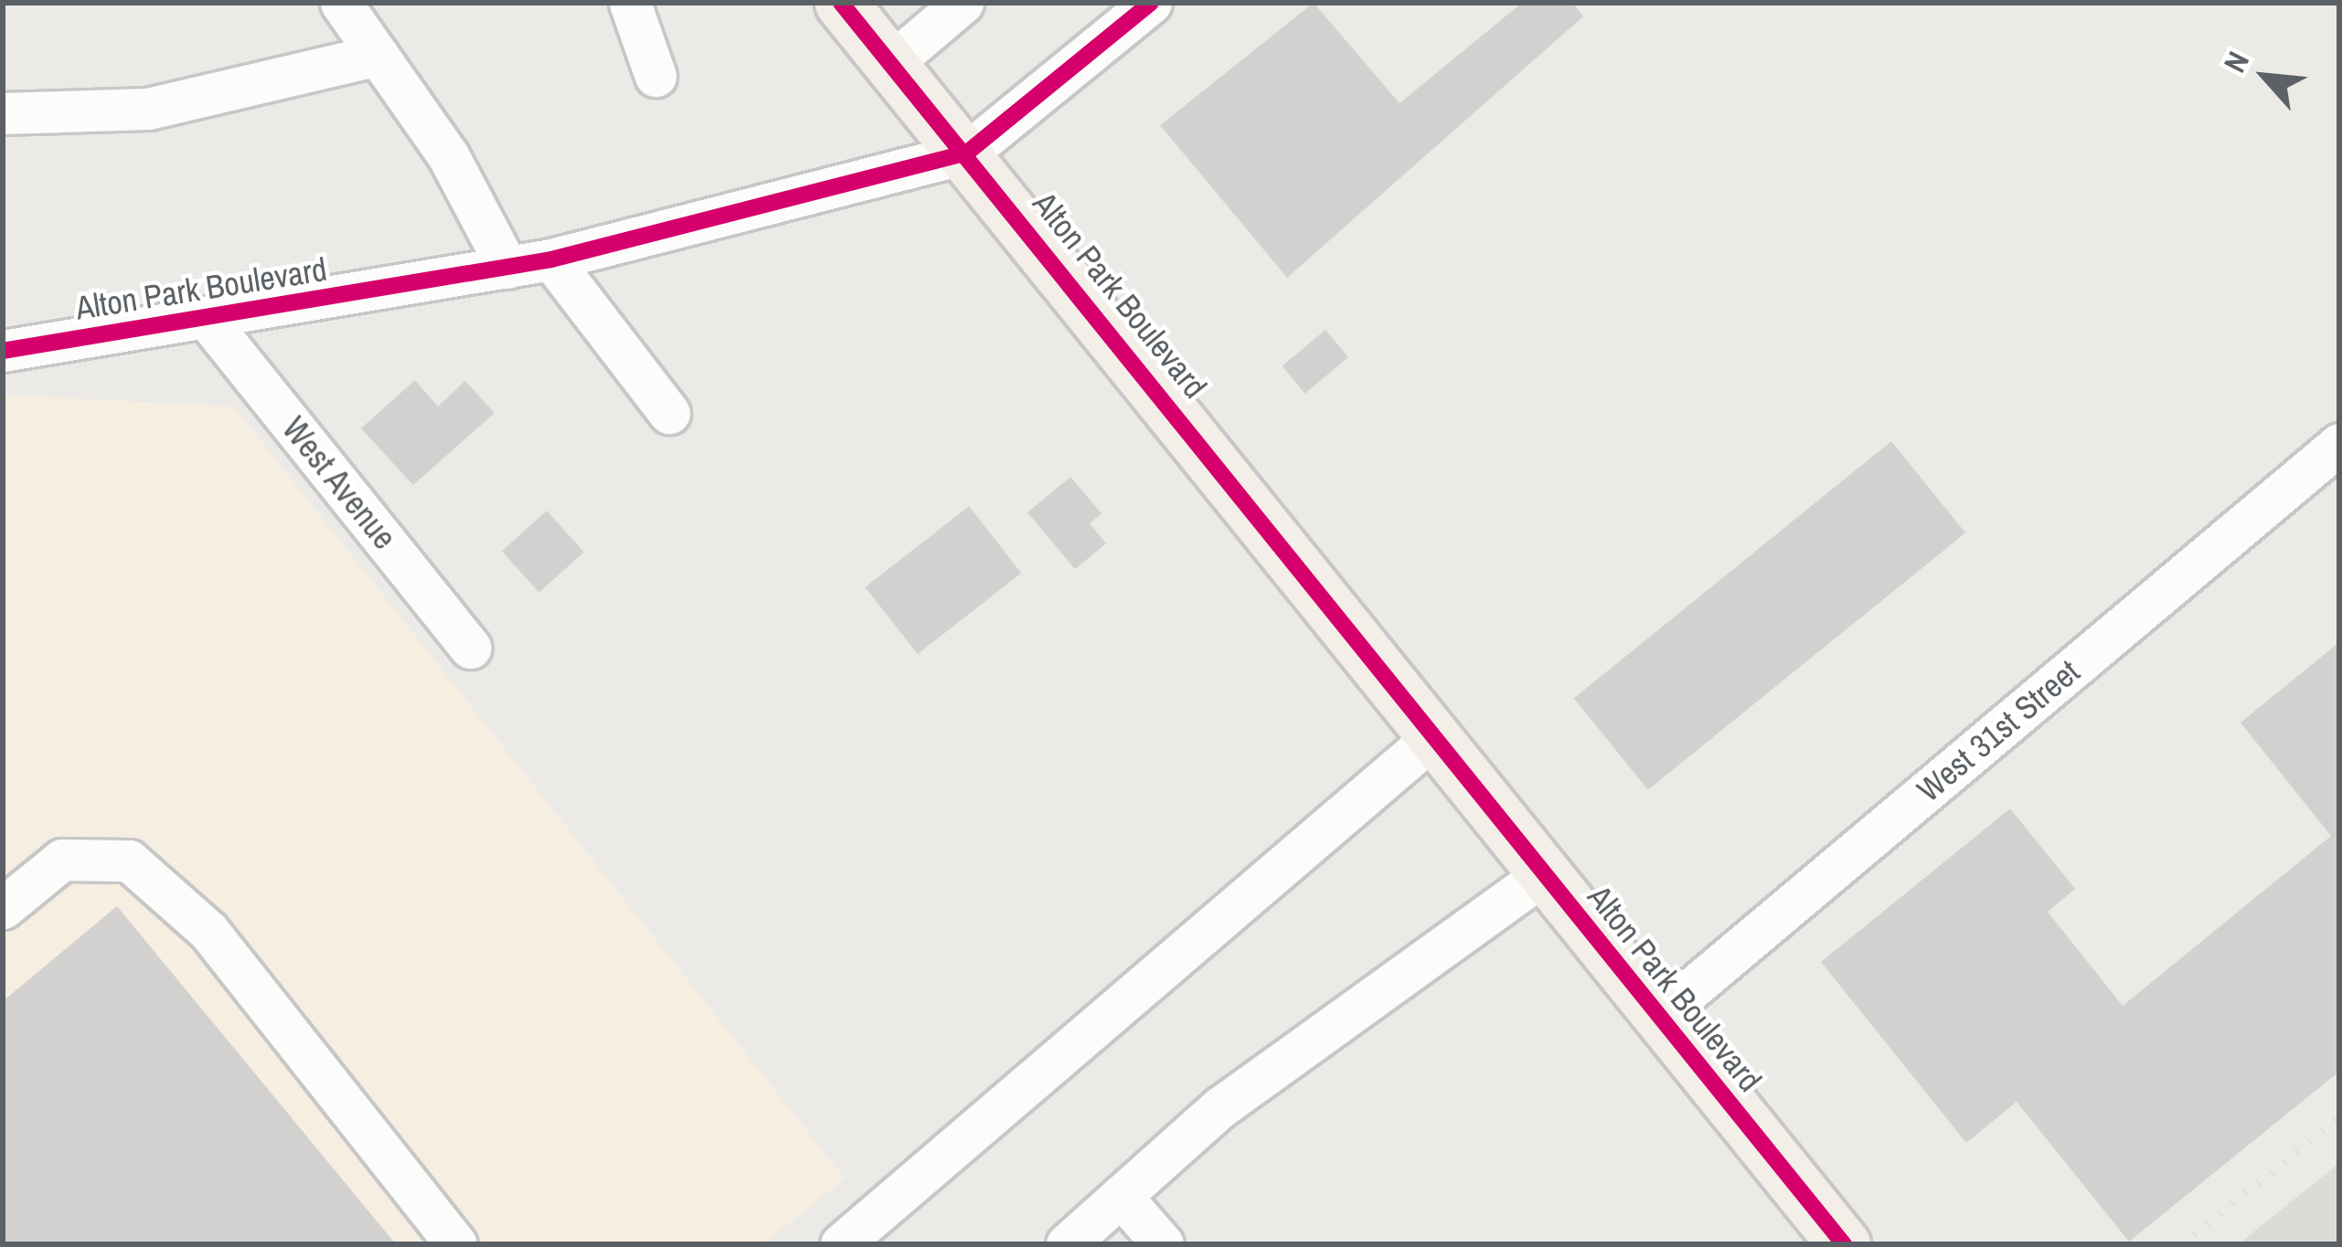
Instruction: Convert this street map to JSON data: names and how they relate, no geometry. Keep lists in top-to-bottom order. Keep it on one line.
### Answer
{"streets":{"main road":["Alton Park Boulevard"],"street":["West Avenue","West 31st Street"]},"crossings":[["Alton Park Boulevard","West Avenue"],["Alton Park Boulevard","West 31st Street"]],"north":"top left"}
